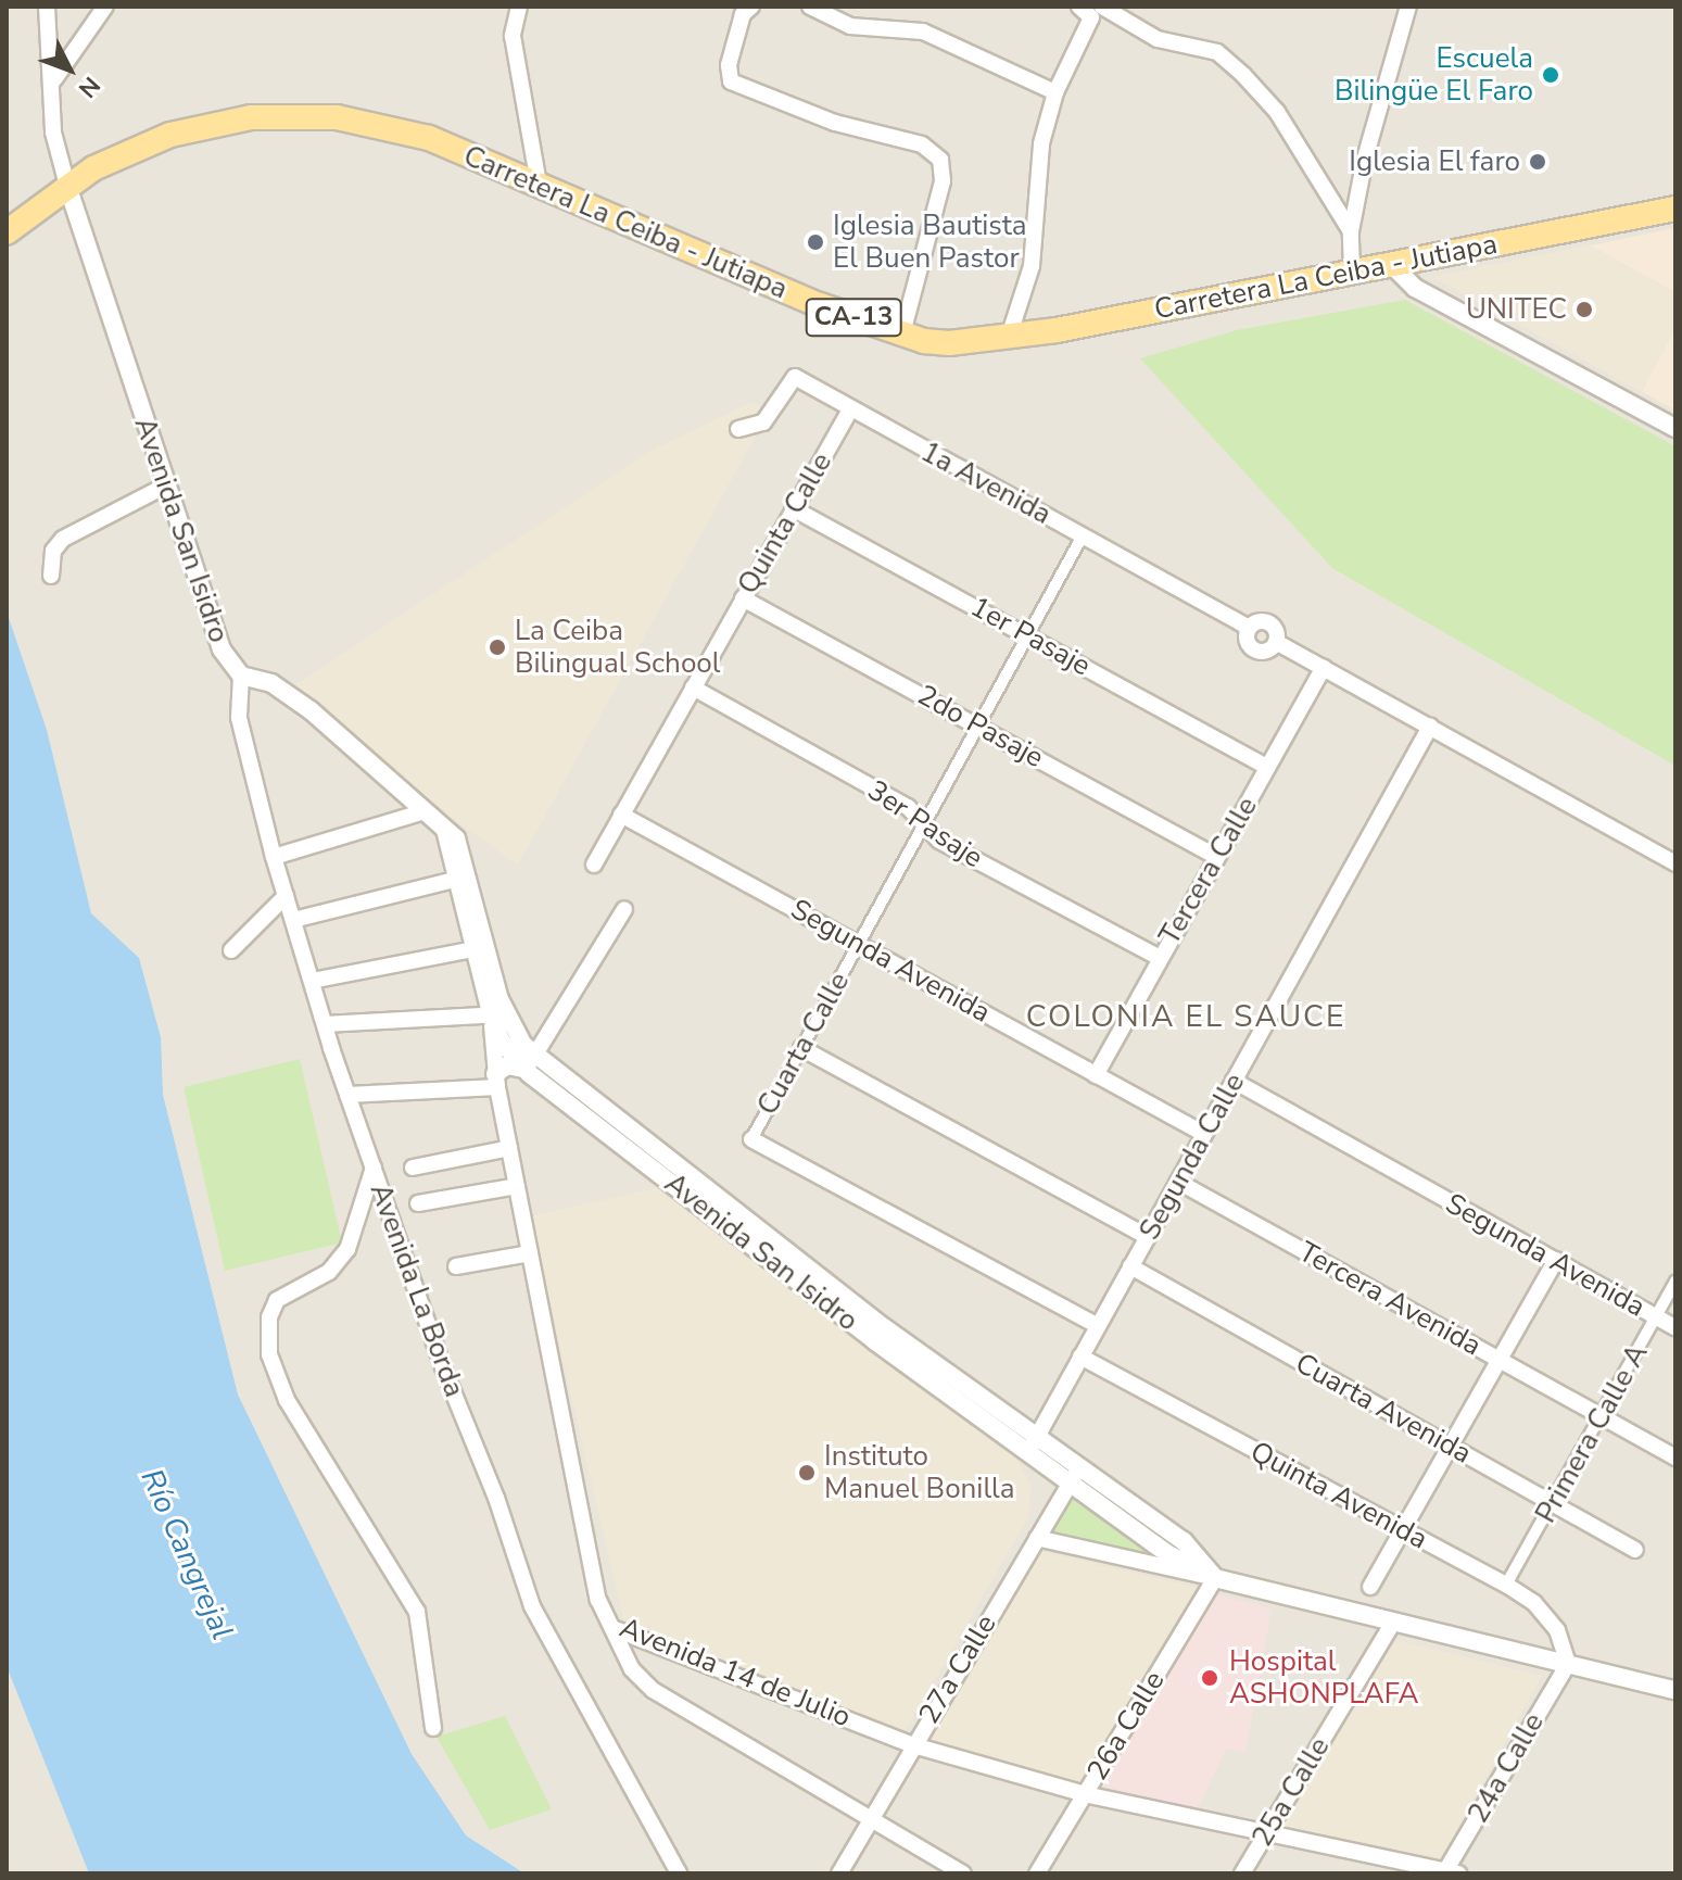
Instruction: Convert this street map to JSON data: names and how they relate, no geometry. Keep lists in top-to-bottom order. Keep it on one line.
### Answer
{"streets":{"main road":["Carretera La Ceiba - Jutiapa","CA-13"],"street":["1a Avenida","Quinta Calle","Avenida San Isidro","1er Pasaje","2do Pasaje","3er Pasaje","Tercera Calle","Segunda Avenida","Cuarta Calle","Segunda Calle","Avenida La Borda","Tercera Avenida","Cuarta Avenida","Primera Calle A","Quinta Avenida","27a Calle","Avenida 14 de Julio","26a Calle","24a Calle","25a Calle"]},"crossings":[["Carretera La Ceiba - Jutiapa","Avenida San Isidro"],["1a Avenida","Quinta Calle"],["1a Avenida","Tercera Calle"],["1a Avenida","Cuarta Calle"],["1a Avenida","Segunda Calle"],["Quinta Calle","1er Pasaje"],["Quinta Calle","2do Pasaje"],["Quinta Calle","3er Pasaje"],["Quinta Calle","Segunda Avenida"],["Avenida San Isidro","Segunda Calle"],["Avenida San Isidro","Avenida La Borda"],["Avenida San Isidro","Quinta Avenida"],["Avenida San Isidro","27a Calle"],["Avenida San Isidro","Avenida 14 de Julio"],["Avenida San Isidro","26a Calle"],["Avenida San Isidro","24a Calle"],["Avenida San Isidro","25a Calle"],["1er Pasaje","Tercera Calle"],["1er Pasaje","Cuarta Calle"],["2do Pasaje","Tercera Calle"],["2do Pasaje","Cuarta Calle"],["3er Pasaje","Tercera Calle"],["3er Pasaje","Cuarta Calle"],["Tercera Calle","Segunda Avenida"],["Segunda Avenida","Cuarta Calle"],["Segunda Avenida","Segunda Calle"],["Segunda Avenida","Primera Calle A"],["Segunda Calle","Tercera Avenida"],["Segunda Calle","Cuarta Avenida"],["Segunda Calle","Quinta Avenida"],["Tercera Avenida","Primera Calle A"],["Cuarta Avenida","Primera Calle A"],["Primera Calle A","Quinta Avenida"],["Quinta Avenida","24a Calle"],["27a Calle","Avenida 14 de Julio"],["Avenida 14 de Julio","26a Calle"],["Avenida 14 de Julio","24a Calle"],["Avenida 14 de Julio","25a Calle"]],"districts":["COLONIA EL SAUCE"],"water":["Río Cangrejal"],"places":["Escuela Bilingüe El Faro","Iglesia El faro","Iglesia Bautista El Buen Pastor","UNITEC","La Ceiba Bilingual School","Instituto Manuel Bonilla","Hospital ASHONPLAFA"],"north":"bottom right"}
